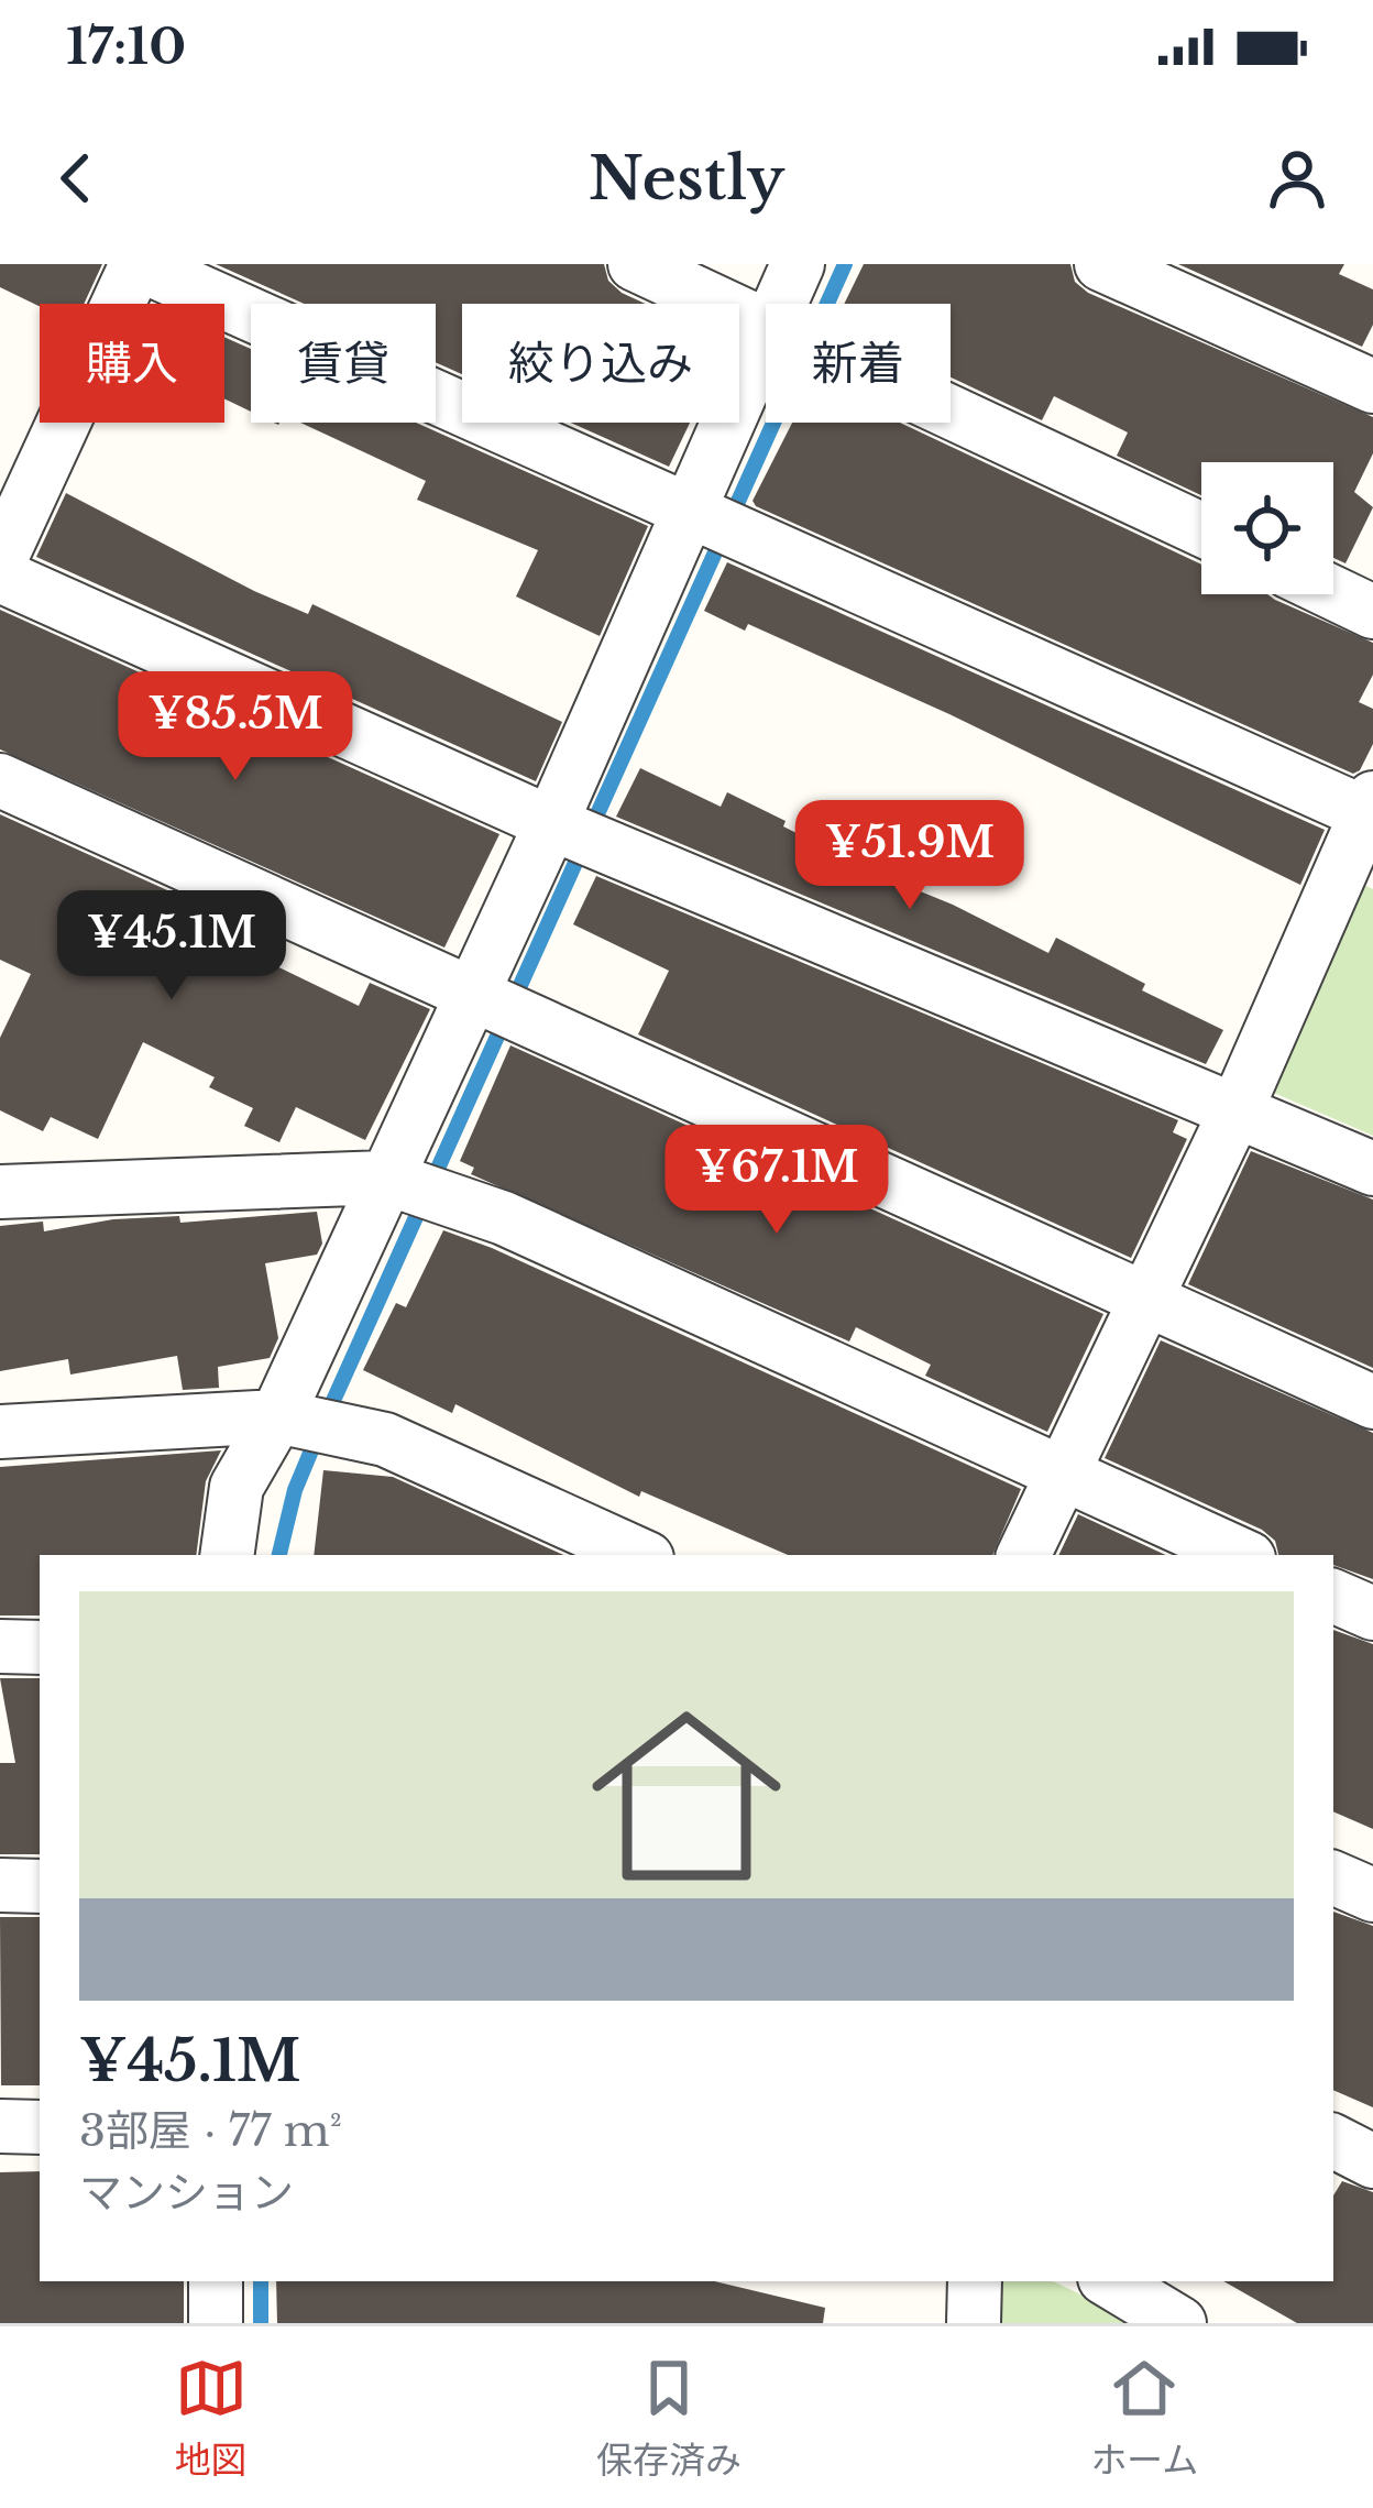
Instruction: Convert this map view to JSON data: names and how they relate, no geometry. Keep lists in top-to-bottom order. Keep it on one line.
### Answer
{"page":{"status":"17:10","header":"Nestly","chip":["購入","賃貸","絞り込み","新着"],"price":["¥85.5M","¥51.9M","¥45.1M","¥67.1M"],"list":[{"name":"¥45.1M","note":"3部屋 · 77 m² · マンション"}],"tabs":["地図","保存済み","ホーム"]}}
